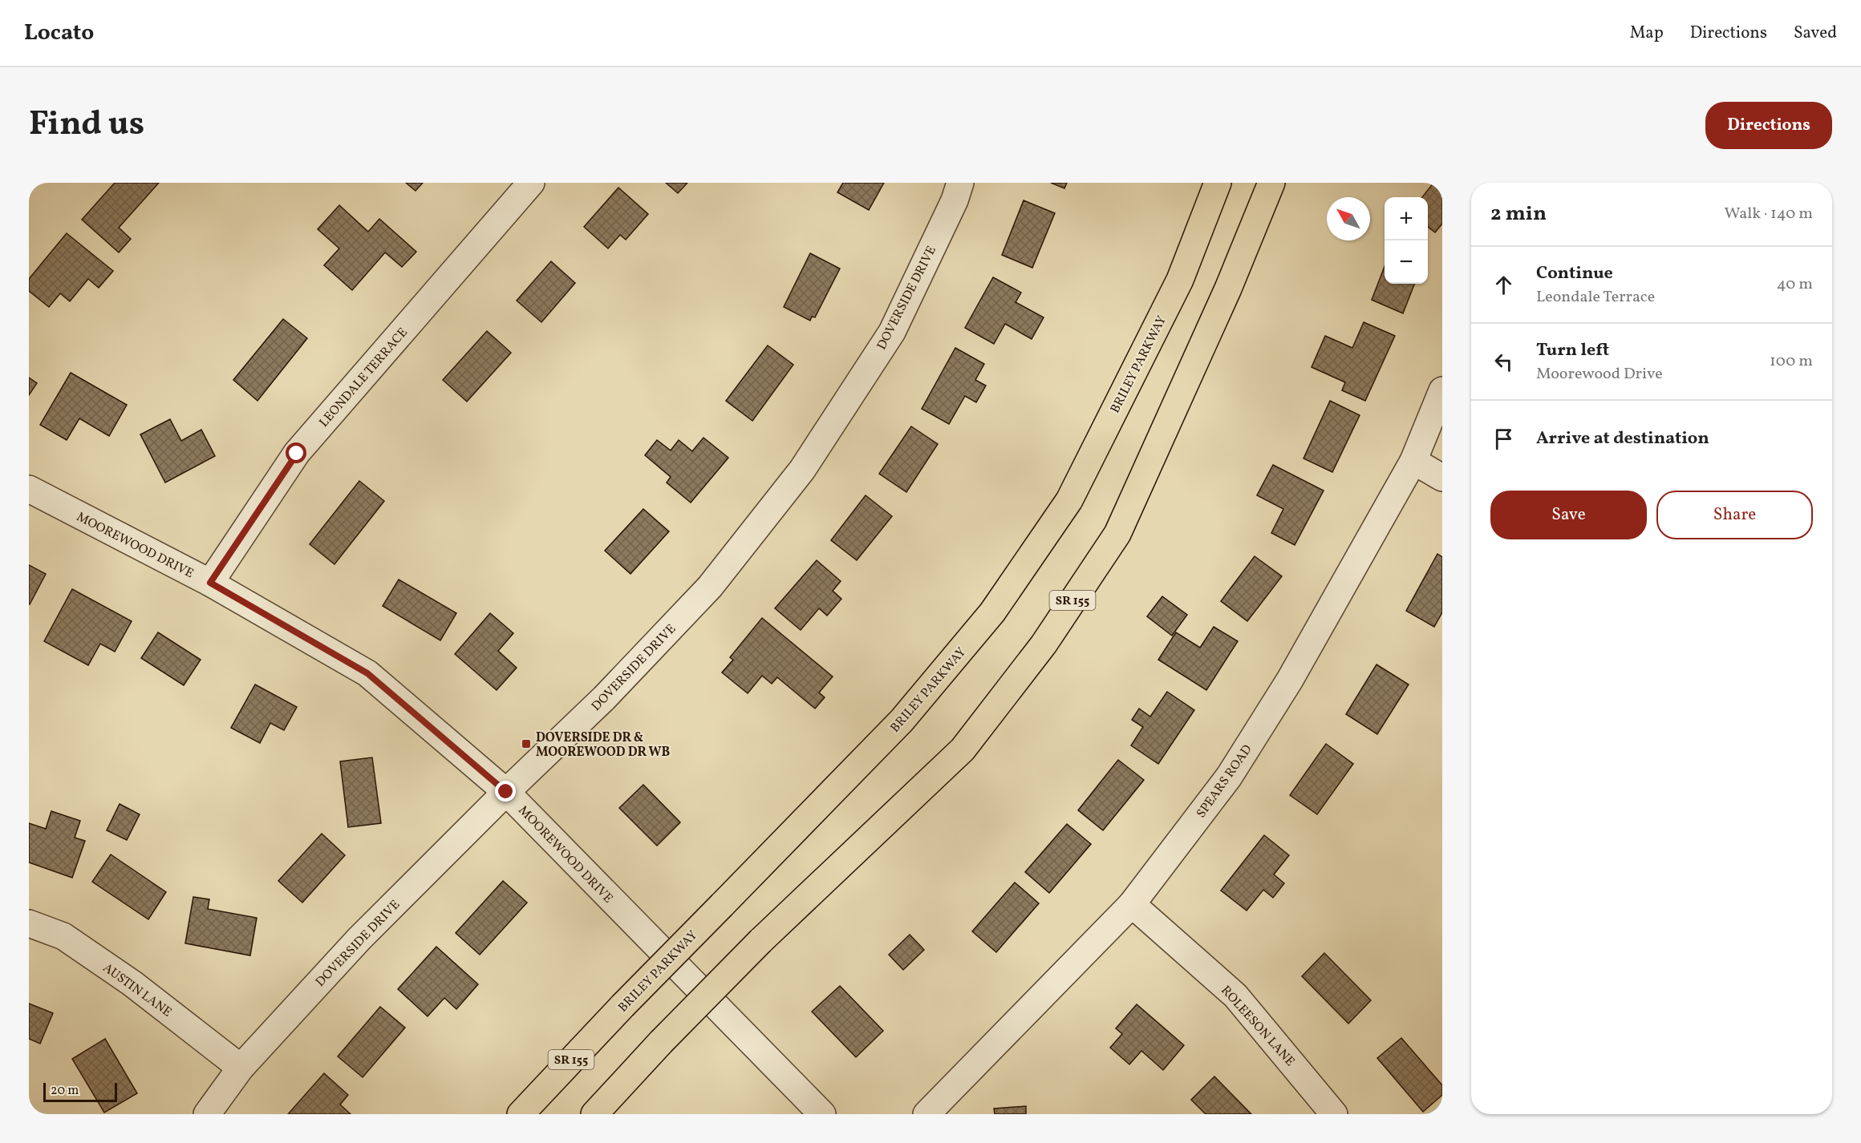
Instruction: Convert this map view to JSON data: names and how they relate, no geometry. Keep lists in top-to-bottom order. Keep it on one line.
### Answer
{"streets":{"highway":["BRILEY PARKWAY","SR 155"],"street":["DOVERSIDE DRIVE","LEONDALE TERRACE","MOOREWOOD DRIVE","SPEARS ROAD","AUSTIN LANE","ROLEESON LANE"]},"crossings":[["DOVERSIDE DRIVE","MOOREWOOD DRIVE"],["DOVERSIDE DRIVE","AUSTIN LANE"],["LEONDALE TERRACE","MOOREWOOD DRIVE"],["SPEARS ROAD","ROLEESON LANE"]],"places":{"transit":["DOVERSIDE DR & MOOREWOOD DR WB"]},"scale_bar":"20 m","north":"top left","page":{"header":"Locato","nav":["Map","Directions","Saved"],"title":"Find us","buttons":["Directions",["Save","Share"]],"heading":["2 min","Walk · 140 m"],"map_buttons":["+","−"],"list":[["Continue","Leondale Terrace","40 m"],["Turn left","Moorewood Drive","100 m"],"Arrive at destination"],"scale":"20 m"}}
